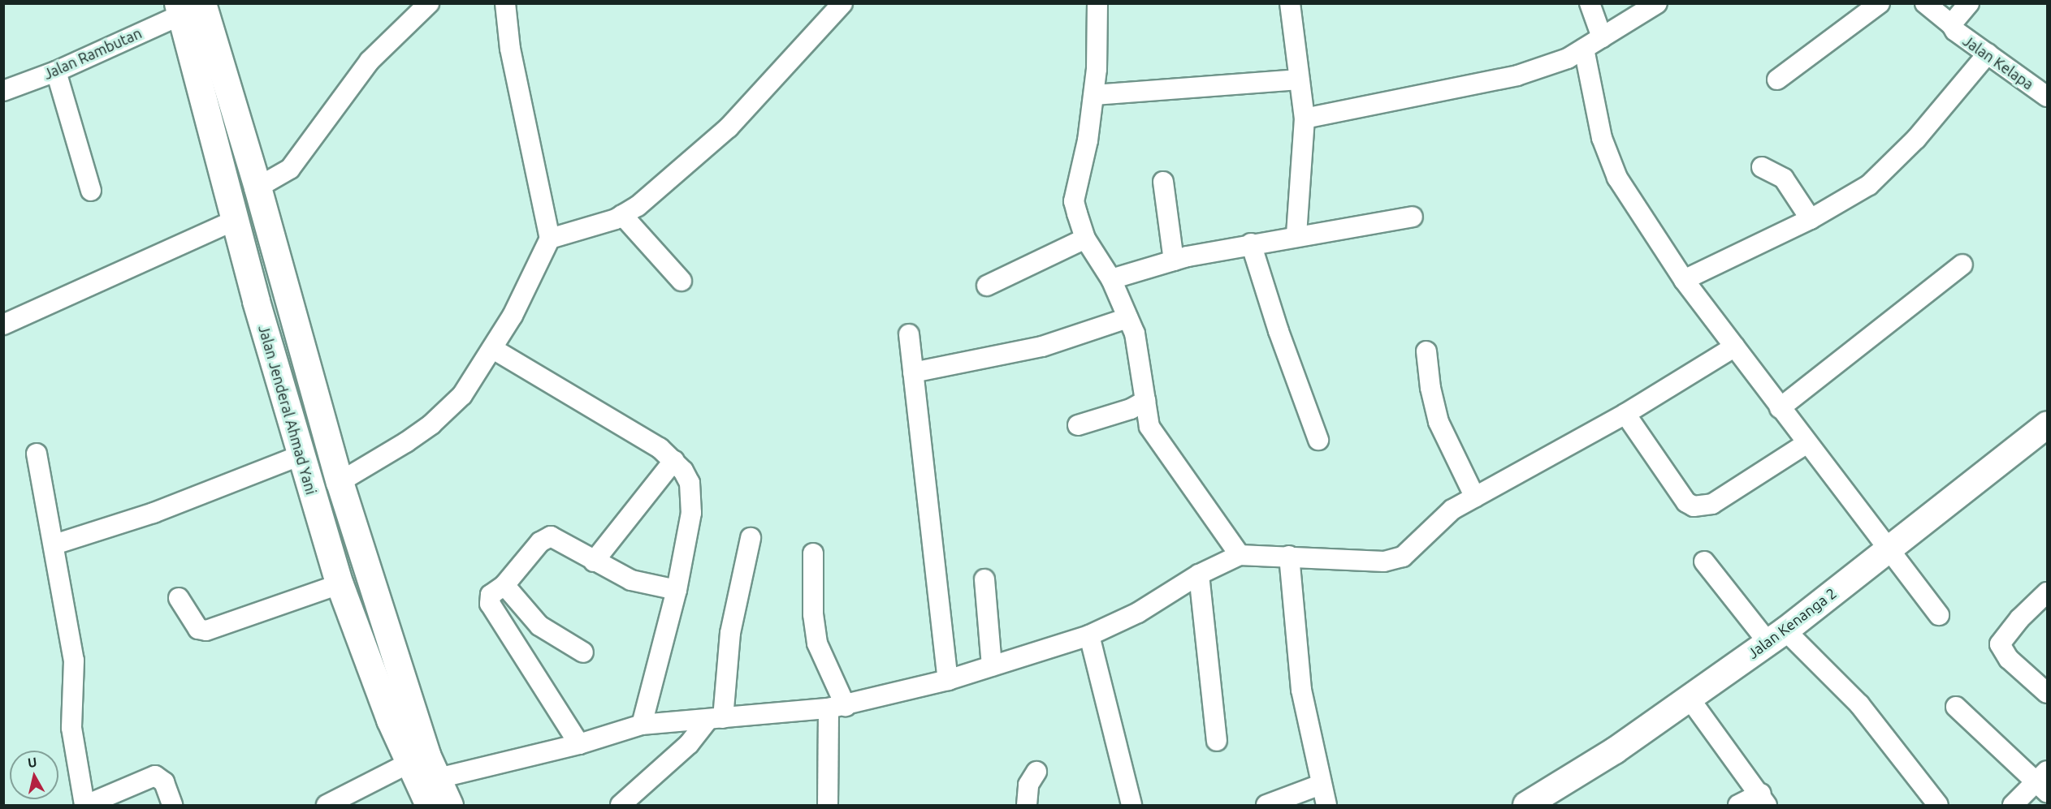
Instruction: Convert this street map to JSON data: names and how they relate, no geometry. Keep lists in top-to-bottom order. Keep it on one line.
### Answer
{"streets":{"highway":["Jalan Jenderal Ahmad Yani"],"main road":["Jalan Kenanga 2"],"street":["Jalan Rambutan","Jalan Kelapa"]},"crossings":[["Jalan Rambutan","Jalan Jenderal Ahmad Yani"]],"north":"top"}
